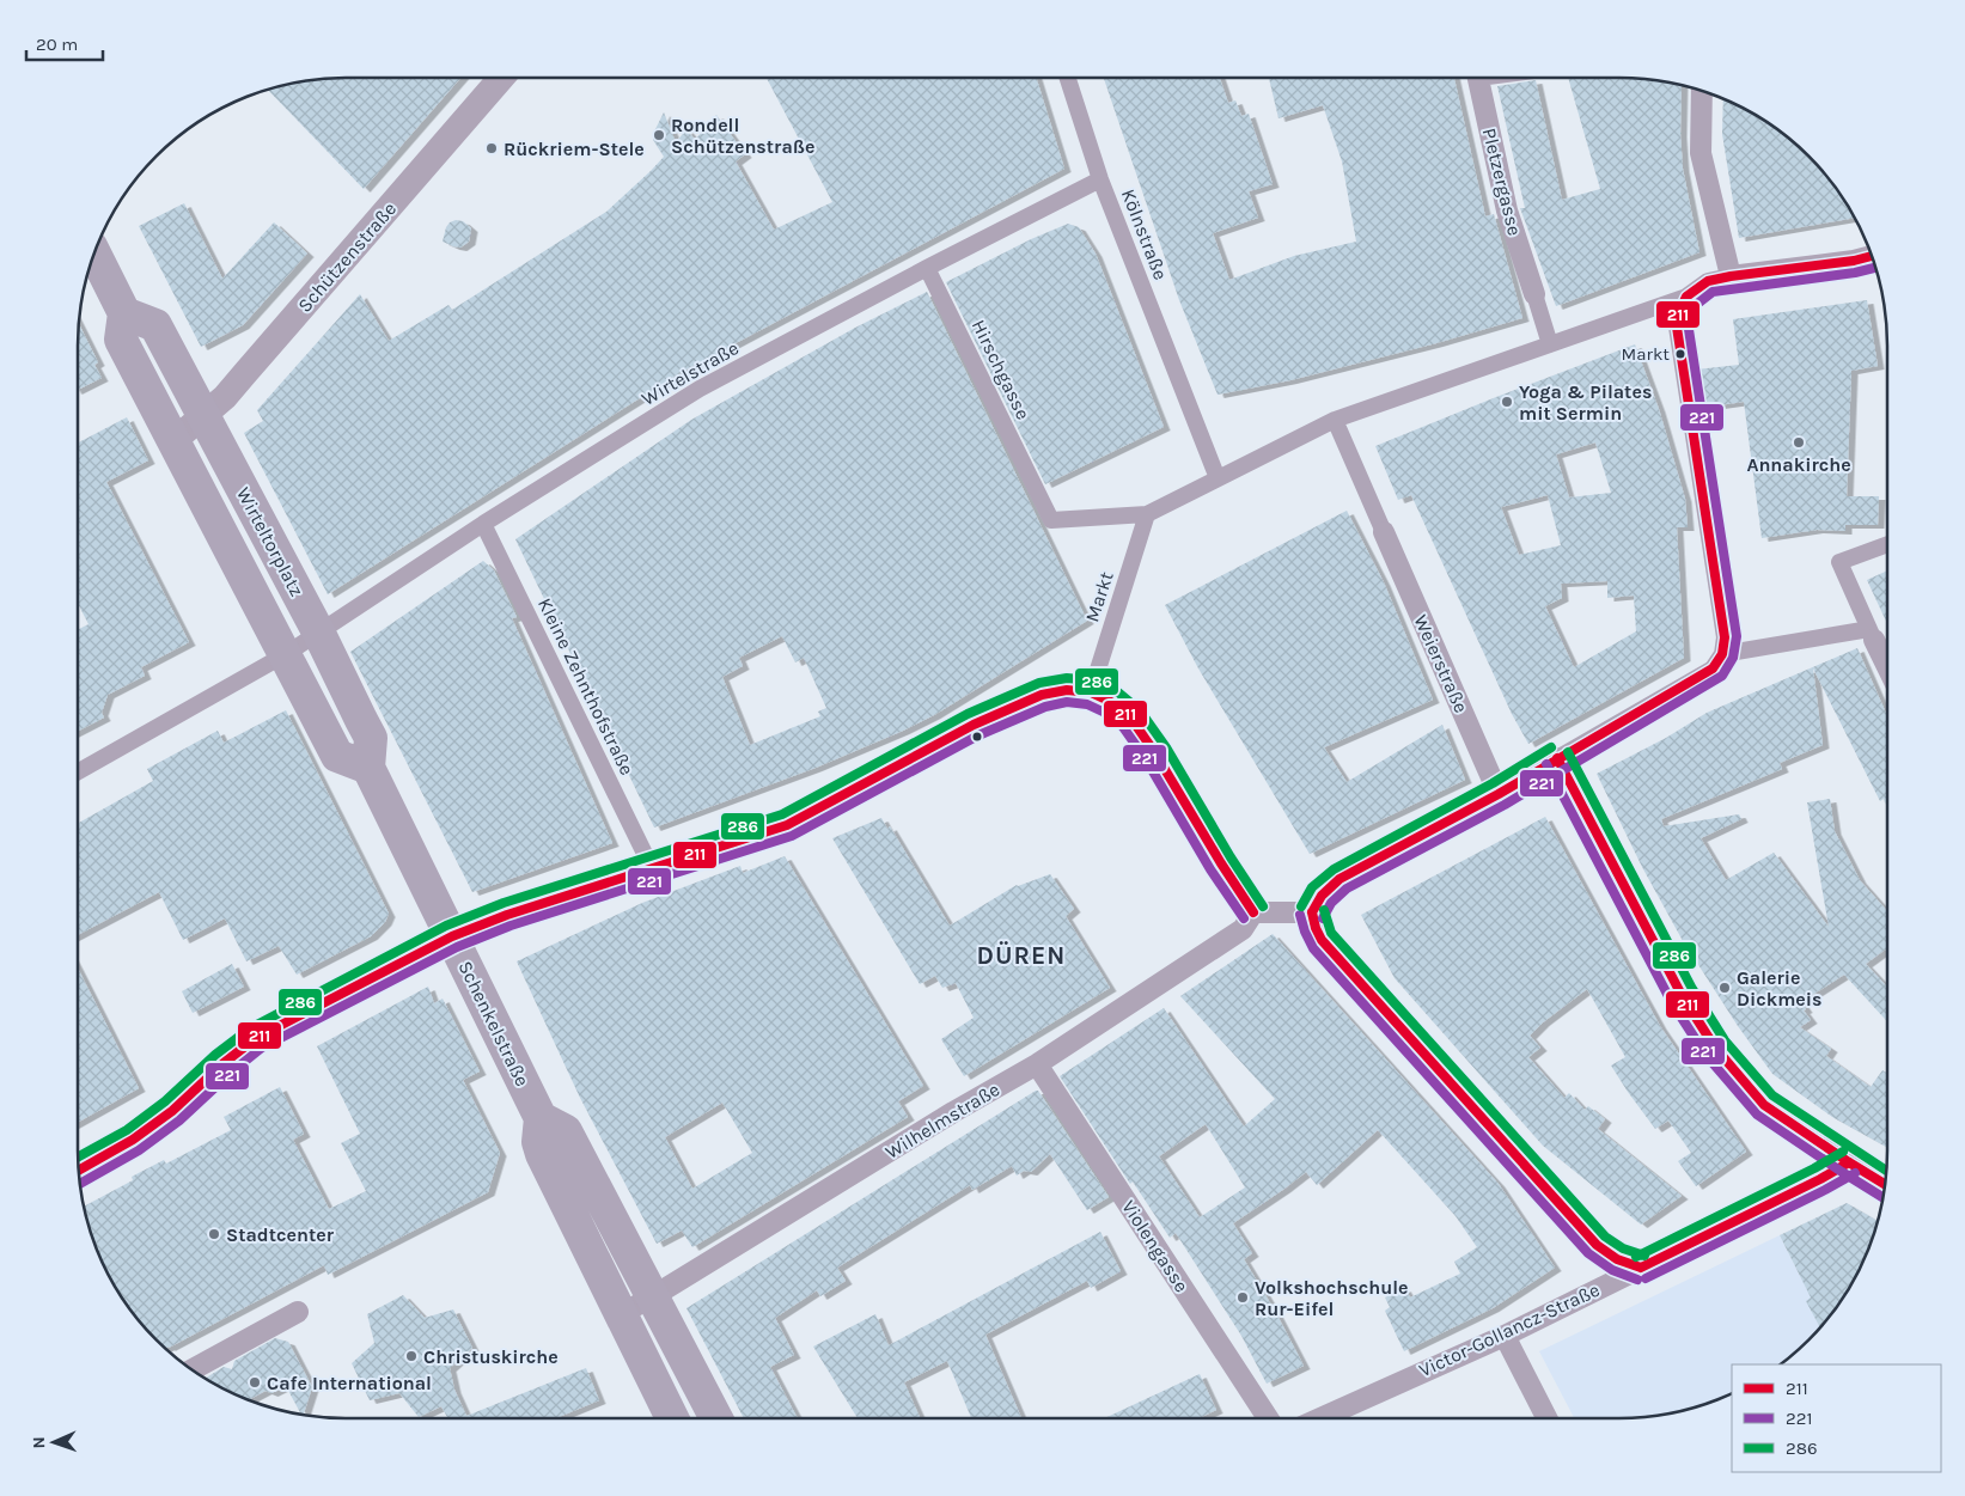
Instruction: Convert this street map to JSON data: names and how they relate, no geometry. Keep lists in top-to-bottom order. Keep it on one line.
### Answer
{"streets":{"main road":["Wirteltorplatz","Schenkelstraße"],"street":["Pletzergasse","Kölnstraße","Schützenstraße","Hirschgasse","Wirtelstraße","Markt","Weierstraße","Kleine Zehnthofstraße","Wilhelmstraße","Violengasse","Victor-Gollancz-Straße"]},"crossings":[["Kölnstraße","Wirtelstraße"],["Schützenstraße","Wirteltorplatz"],["Hirschgasse","Wirtelstraße"],["Hirschgasse","Markt"],["Wirtelstraße","Wirteltorplatz"],["Wirtelstraße","Kleine Zehnthofstraße"],["Schenkelstraße","Wilhelmstraße"],["Wilhelmstraße","Violengasse"]],"districts":["DÜREN"],"places":["Rondell Schützenstraße","Rückriem-Stele","Markt","Yoga & Pilates mit Sermin","Annakirche","Galerie Dickmeis","Stadtcenter","Volkshochschule Rur-Eifel","Christuskirche","Cafe International"],"lines":["transit line 211","transit line 221","transit line 286"],"legend":["211","221","286"],"scale_bar":"20 m","north":"left"}
